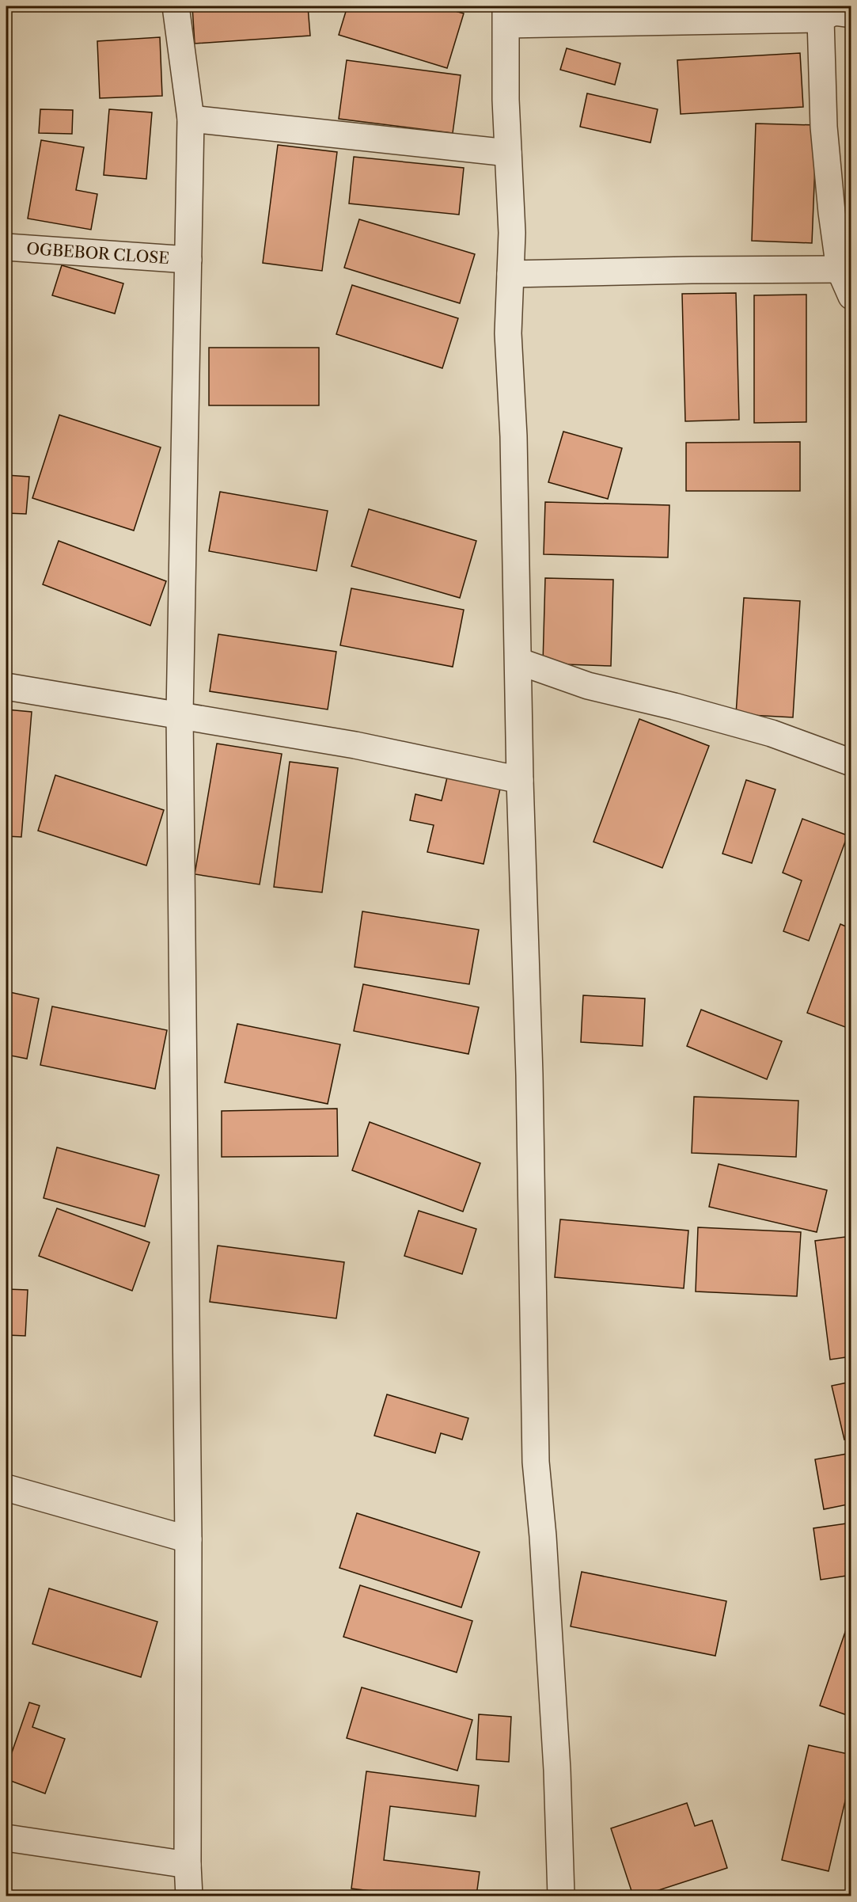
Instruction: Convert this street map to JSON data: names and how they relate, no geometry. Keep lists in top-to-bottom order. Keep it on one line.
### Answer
{"streets":{"street":["OGBEBOR CLOSE"]}}
